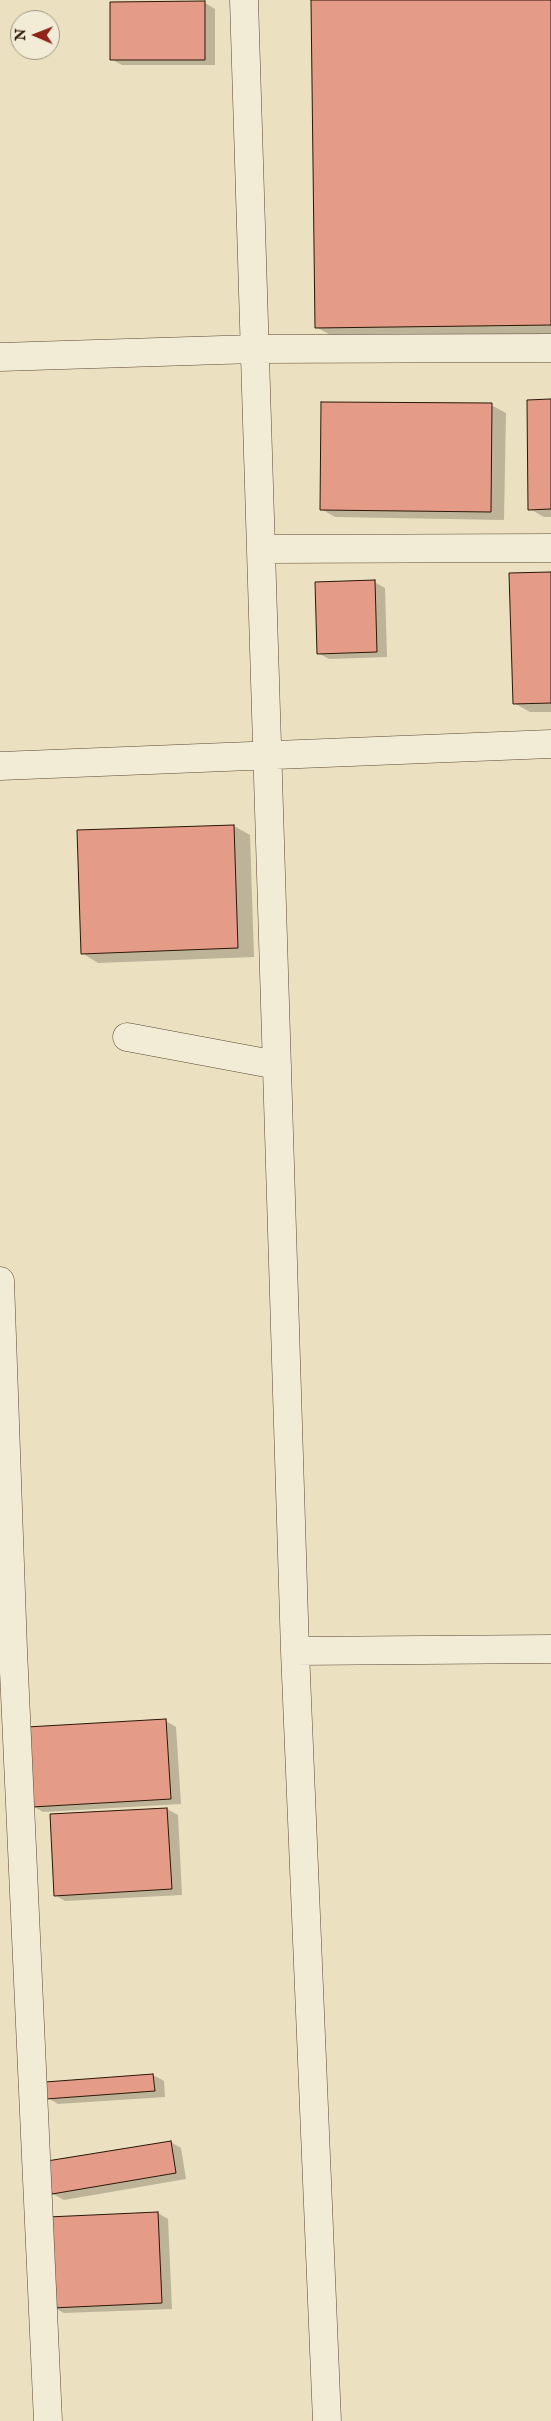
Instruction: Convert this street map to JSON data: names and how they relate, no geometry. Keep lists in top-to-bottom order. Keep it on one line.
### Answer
{"north":"left"}
